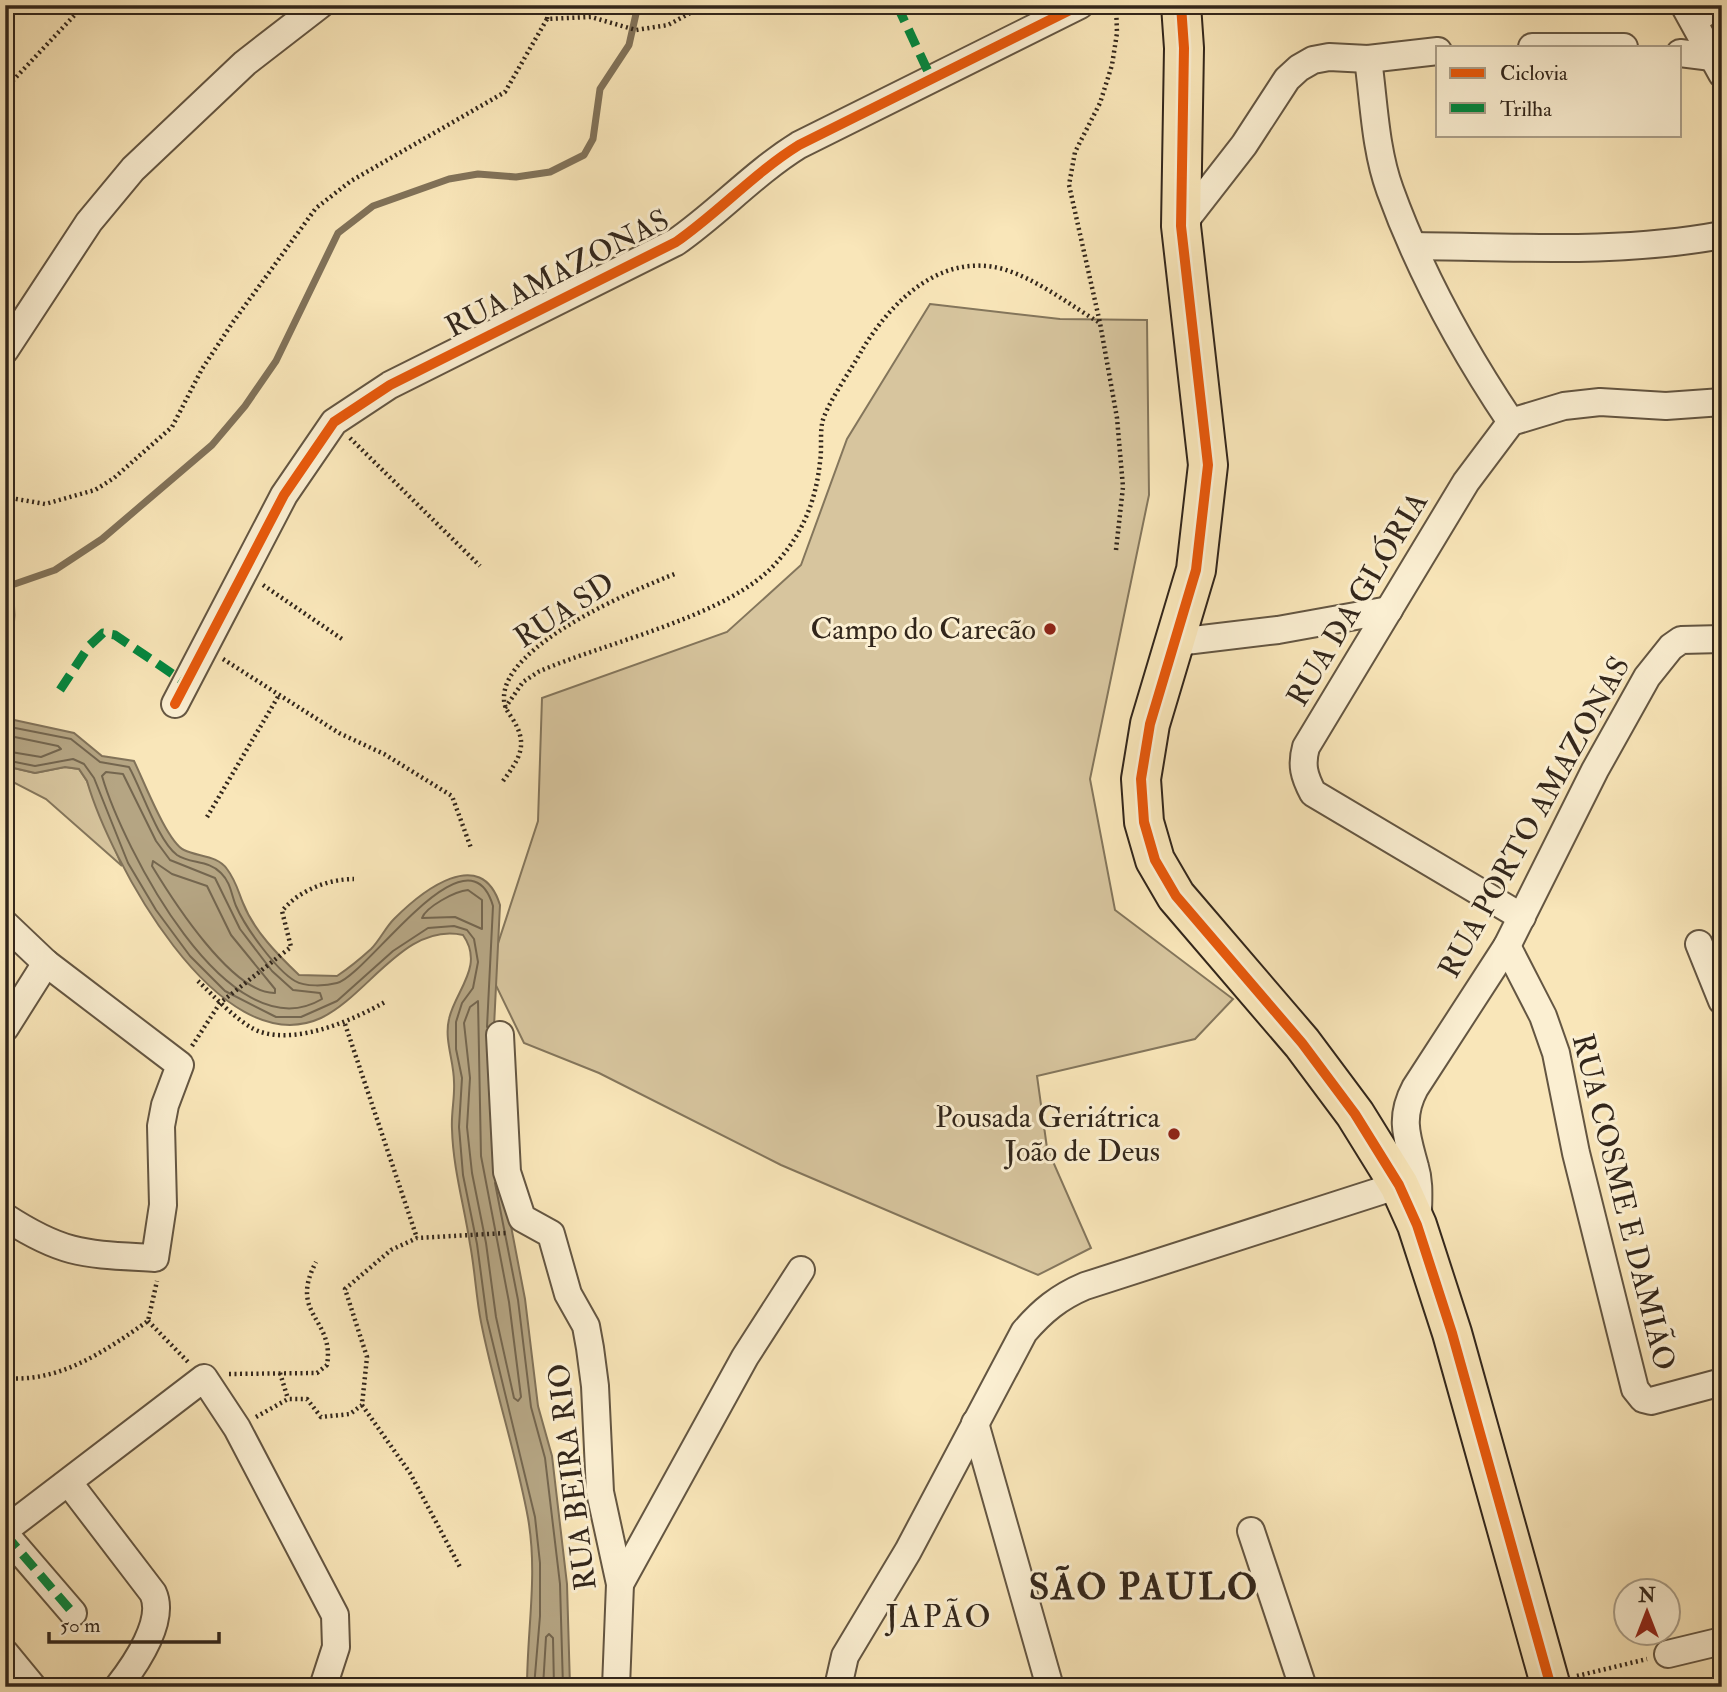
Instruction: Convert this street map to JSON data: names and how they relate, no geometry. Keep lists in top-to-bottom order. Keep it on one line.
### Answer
{"streets":{"street":["RUA AMAZONAS","RUA DA GLÓRIA","RUA PORTO AMAZONAS","RUA COSME E DAMIÃO","RUA BEIRA RIO"],"path":["RUA SD"]},"crossings":[["RUA DA GLÓRIA","RUA PORTO AMAZONAS"],["RUA PORTO AMAZONAS","RUA COSME E DAMIÃO"]],"districts":["SÃO PAULO","JAPÃO"],"places":["Campo do Carecão","Pousada Geriátrica João de Deus"],"legend":["Ciclovia","Trilha"],"scale_bar":"50 m","north":"top"}
